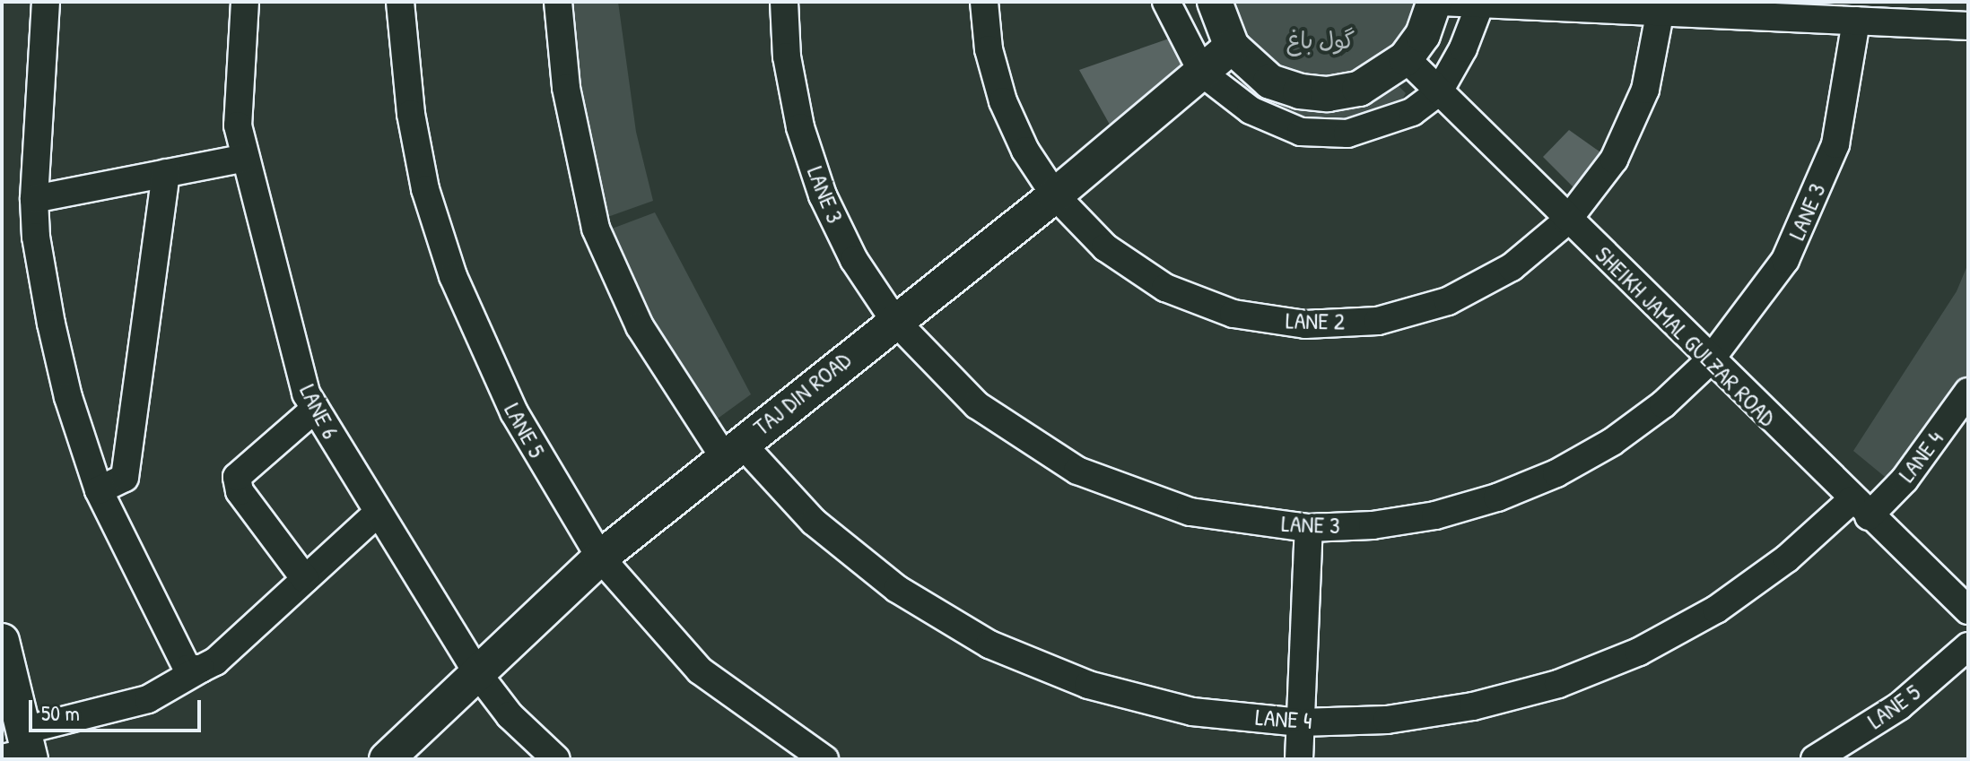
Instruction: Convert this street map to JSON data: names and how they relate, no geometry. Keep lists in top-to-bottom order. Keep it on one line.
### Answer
{"streets":{"main road":["TAJ DIN ROAD"],"street":["LANE 3","LANE 2","SHEIKH JAMAL GULZAR ROAD","LANE 6","LANE 5","LANE 4"]},"crossings":[["LANE 3","SHEIKH JAMAL GULZAR ROAD"],["LANE 3","TAJ DIN ROAD"],["LANE 2","SHEIKH JAMAL GULZAR ROAD"],["LANE 2","TAJ DIN ROAD"],["SHEIKH JAMAL GULZAR ROAD","LANE 4"],["TAJ DIN ROAD","LANE 6"],["TAJ DIN ROAD","LANE 5"],["TAJ DIN ROAD","LANE 4"]],"parks":["گول باغ"],"scale_bar":"50 m"}
